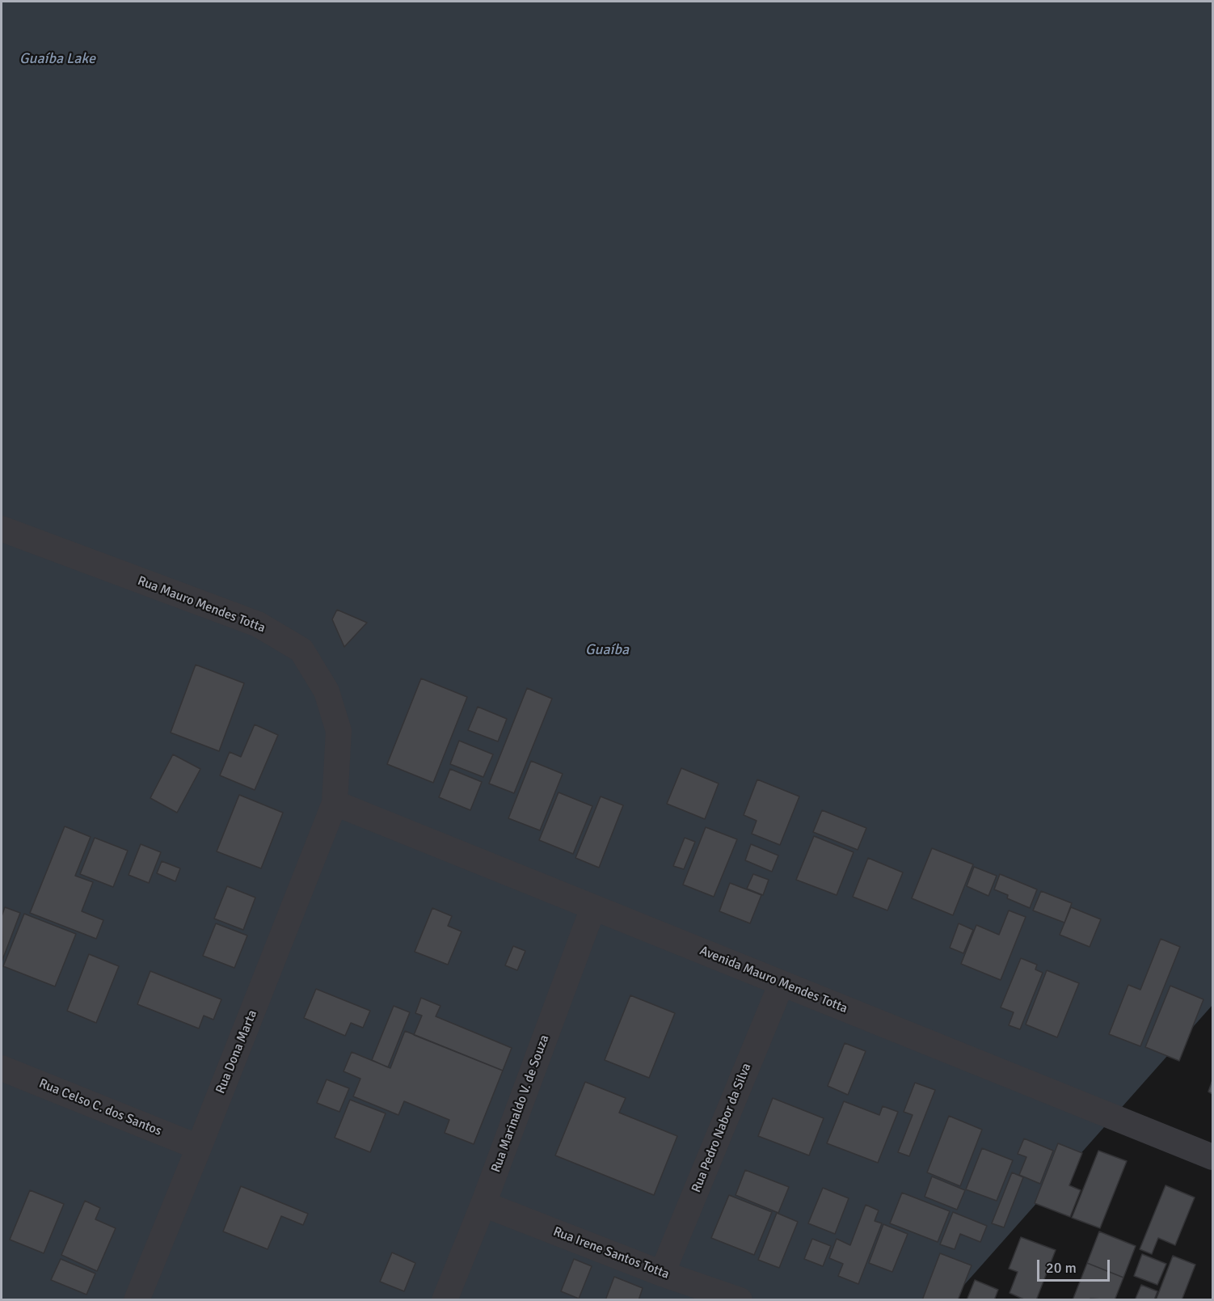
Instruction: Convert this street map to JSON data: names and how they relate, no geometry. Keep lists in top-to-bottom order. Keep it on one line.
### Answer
{"streets":{"street":["Rua Mauro Mendes Totta","Avenida Mauro Mendes Totta","Rua Dona Marta","Rua Marinaldo V. de Souza","Rua Celso C. dos Santos","Rua Pedro Nabor da Silva","Rua Irene Santos Totta"]},"crossings":[["Rua Mauro Mendes Totta","Avenida Mauro Mendes Totta"],["Rua Mauro Mendes Totta","Rua Dona Marta"],["Avenida Mauro Mendes Totta","Rua Dona Marta"],["Avenida Mauro Mendes Totta","Rua Marinaldo V. de Souza"],["Avenida Mauro Mendes Totta","Rua Pedro Nabor da Silva"],["Rua Dona Marta","Rua Celso C. dos Santos"],["Rua Marinaldo V. de Souza","Rua Irene Santos Totta"],["Rua Pedro Nabor da Silva","Rua Irene Santos Totta"]],"water":["Guaíba Lake","Guaíba"],"scale_bar":"20 m"}
